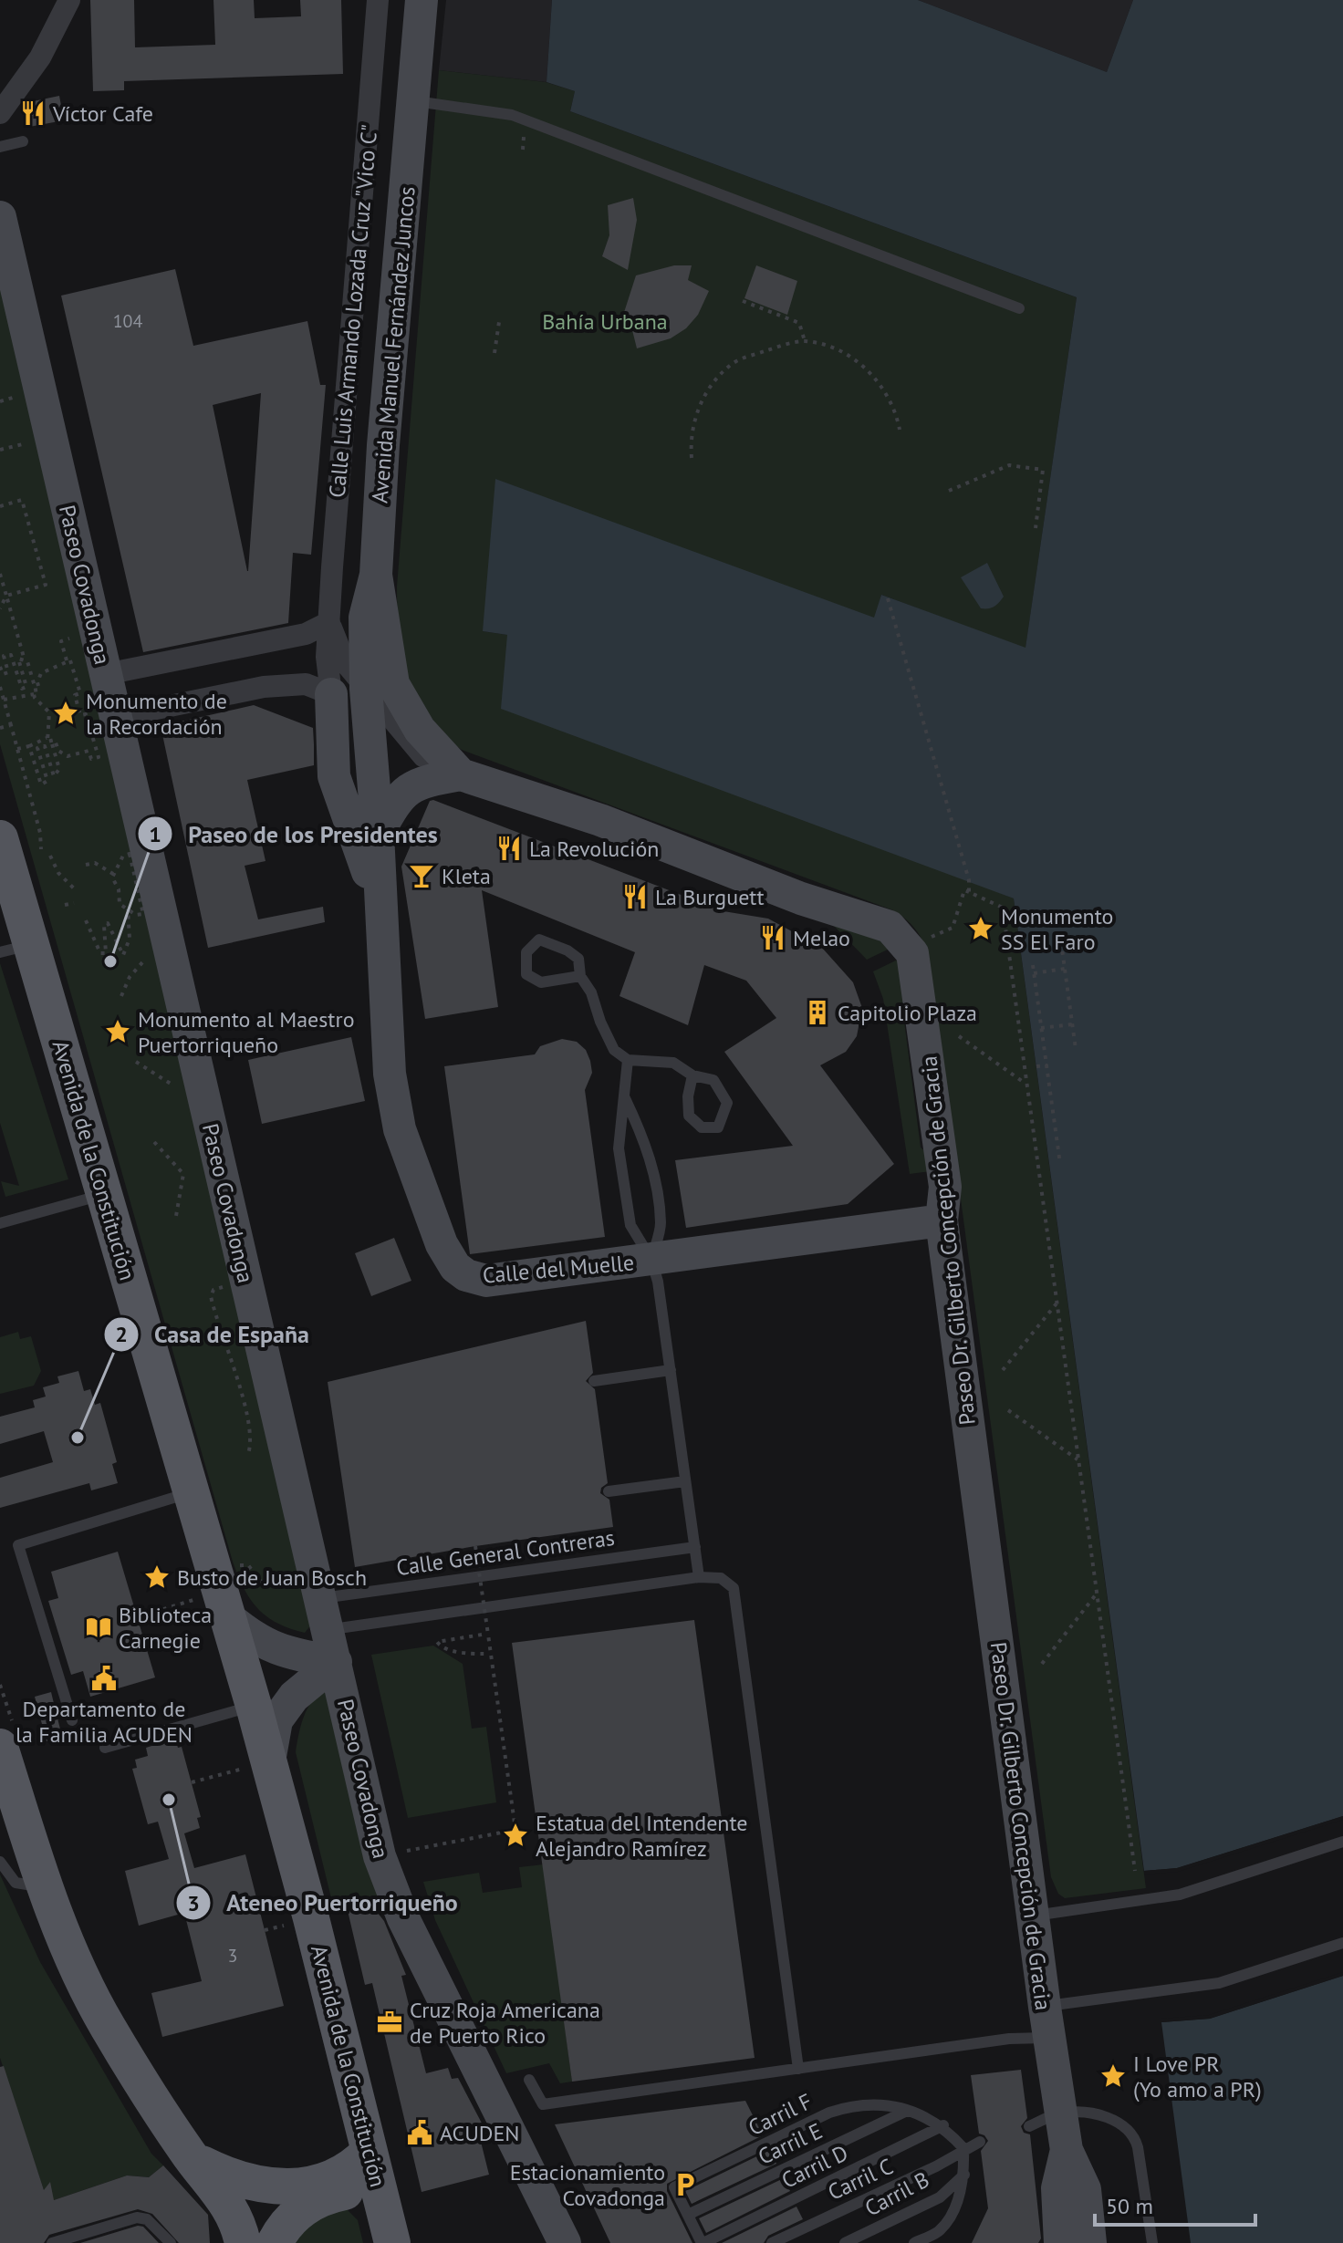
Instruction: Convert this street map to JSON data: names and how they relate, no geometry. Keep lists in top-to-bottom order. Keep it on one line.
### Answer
{"streets":{"main road":["Avenida Manuel Fernández Juncos","Paseo Covadonga","Avenida de la Constitución","Paseo Dr. Gilberto Concepción de Gracia","Calle del Muelle"],"street":["Calle Luis Armando Lozada Cruz \"Vico C\""],"lane":["Calle General Contreras","Carril F","Carril E","Carril D","Carril C","Carril B"]},"crossings":[["Calle Luis Armando Lozada Cruz \"Vico C\"","Calle del Muelle"],["Avenida Manuel Fernández Juncos","Paseo Dr. Gilberto Concepción de Gracia"],["Avenida Manuel Fernández Juncos","Calle del Muelle"],["Paseo Covadonga","Calle General Contreras"],["Paseo Dr. Gilberto Concepción de Gracia","Calle del Muelle"],["Carril F","Carril E"]],"parks":["Bahía Urbana"],"places":{"restaurant":["Víctor Cafe","La Revolución","La Burguett","Melao"],"place":["Monumento de la Recordación","Monumento SS El Faro","Monumento al Maestro Puertorriqueño","Busto de Juan Bosch","Estatua del Intendente Alejandro Ramírez","I Love PR (Yo amo a PR)"],"bar":["Kleta"],"other":["Paseo de los Presidentes","Casa de España","Ateneo Puertorriqueño"],"building":["Capitolio Plaza"],"library":["Biblioteca Carnegie"],"public building":["Departamento de la Familia ACUDEN","ACUDEN"],"office":["Cruz Roja Americana de Puerto Rico"],"parking":["Estacionamiento Covadonga"]},"house_numbers":["104","3"],"scale_bar":"50 m"}
